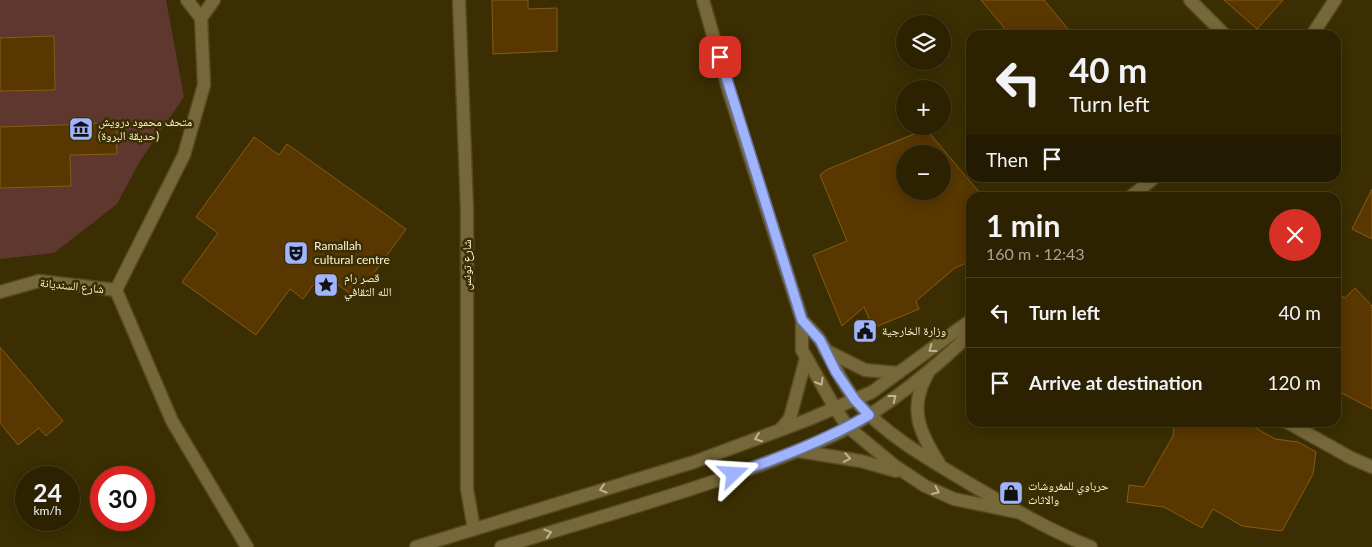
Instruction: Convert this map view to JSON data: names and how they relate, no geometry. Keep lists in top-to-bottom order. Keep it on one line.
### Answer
{"streets":{"street":["شارع تونس","شارع السنديانة"]},"places":{"museum":["متحف محمود درويش (حديقة البروة)"],"theatre":["Ramallah cultural centre"],"place":["قصر رام الله الثقافي"],"public building":["وزارة الخارجية"],"shop":["حرباوي للمفروشات والاثاث"]},"page":{"map_buttons":["+","−"],"turn":["40 m","Turn left"],"then":"Then","heading":["1 min","160 m · 12:43"],"list":[{"name":"Turn left","value":"40 m"},{"name":"Arrive at destination","value":"120 m"}],"speed":"24 km/h","limit":"30"}}
